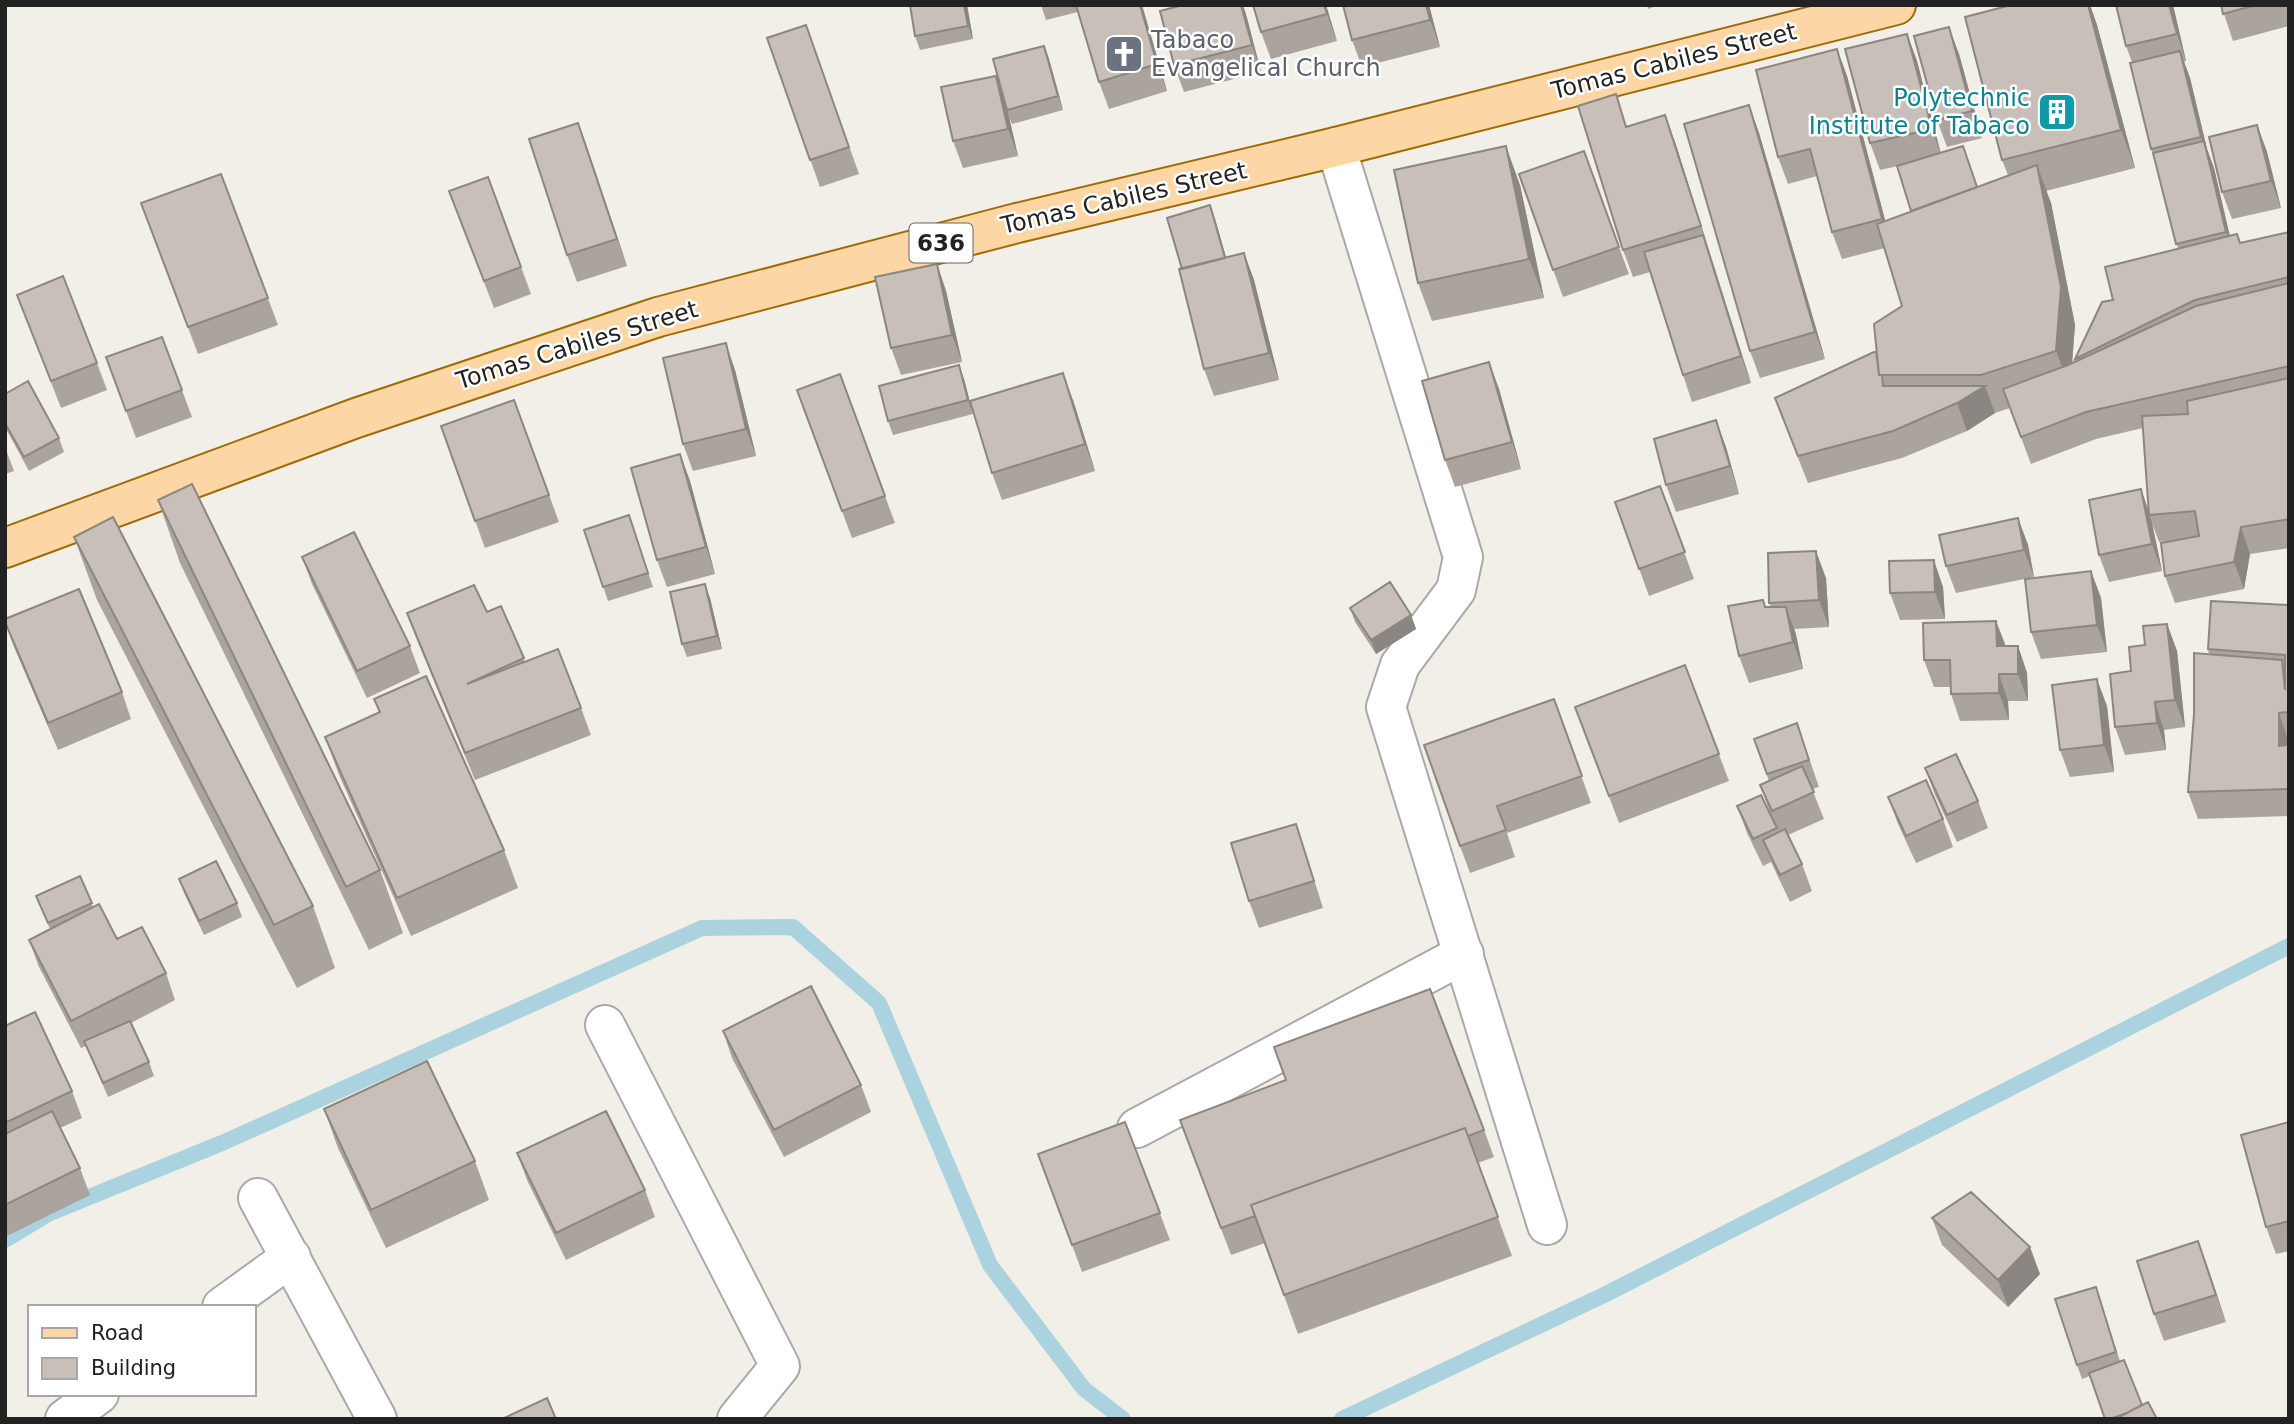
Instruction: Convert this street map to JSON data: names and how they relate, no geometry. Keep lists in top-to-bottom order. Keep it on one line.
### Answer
{"streets":{"main road":["Tomas Cabiles Street","636"]},"places":{"church":["Tabaco Evangelical Church"],"building":["Polytechnic Institute of Tabaco"]},"legend":["Road","Building"]}
